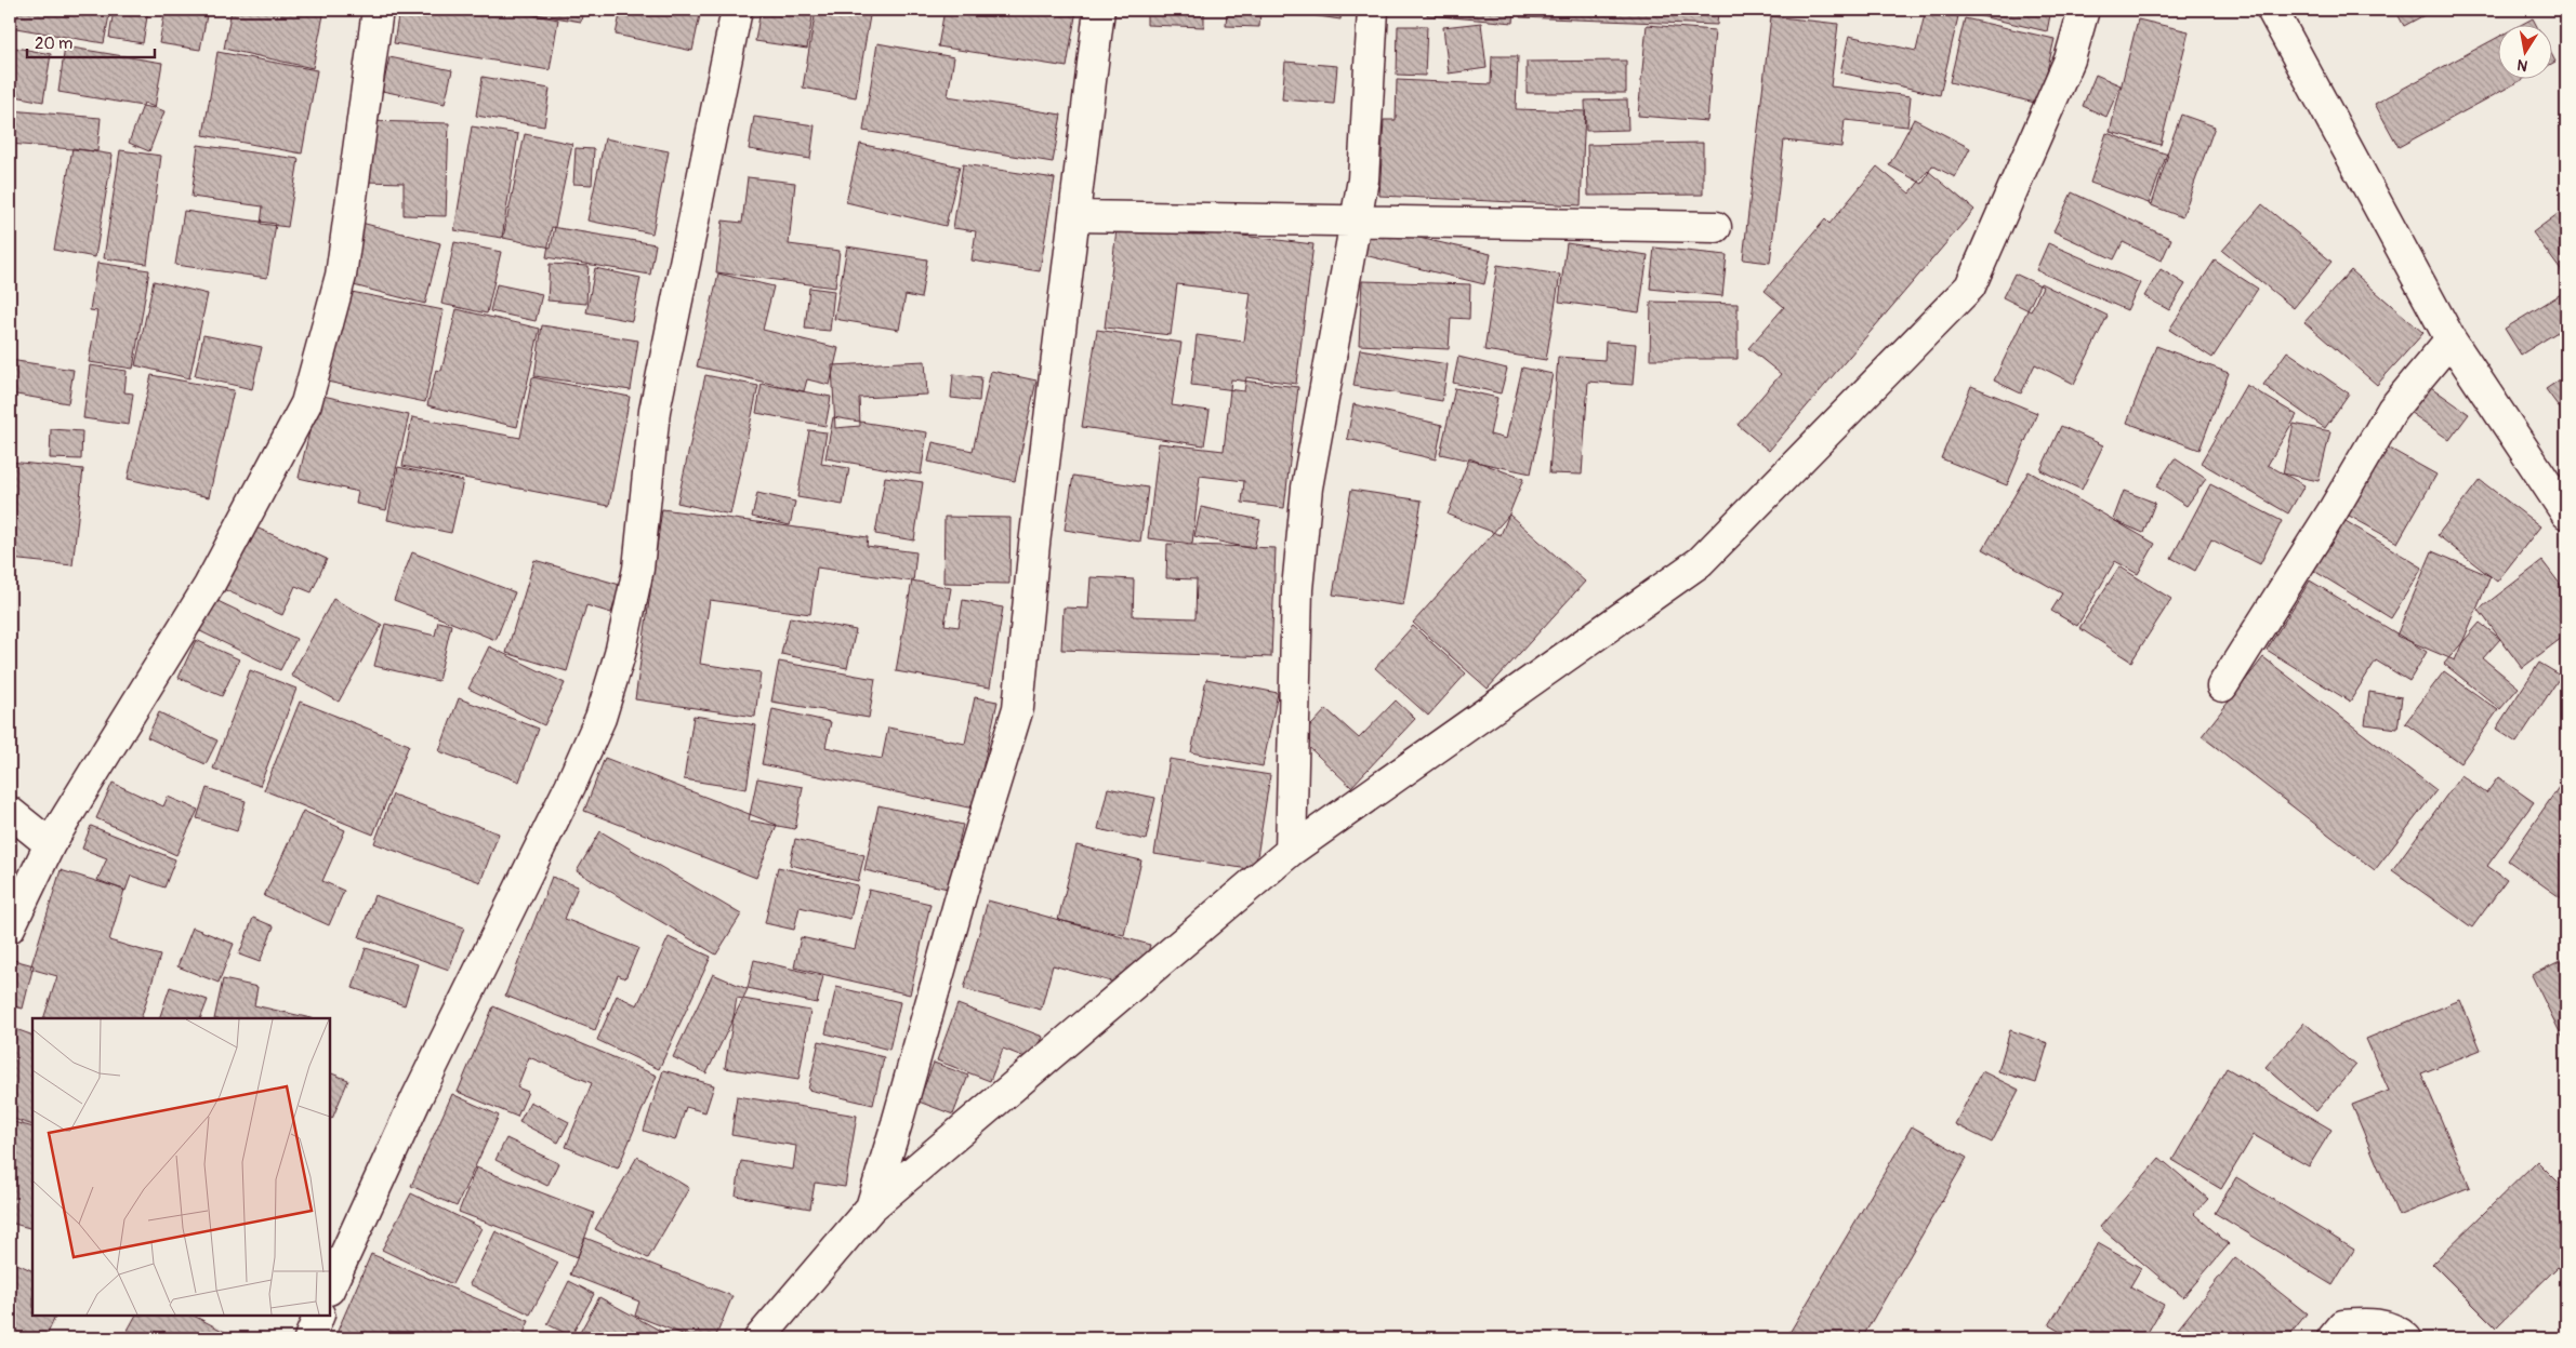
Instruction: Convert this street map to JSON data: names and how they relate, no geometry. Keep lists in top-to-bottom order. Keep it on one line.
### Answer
{"scale_bar":"20 m","north":"bottom"}
